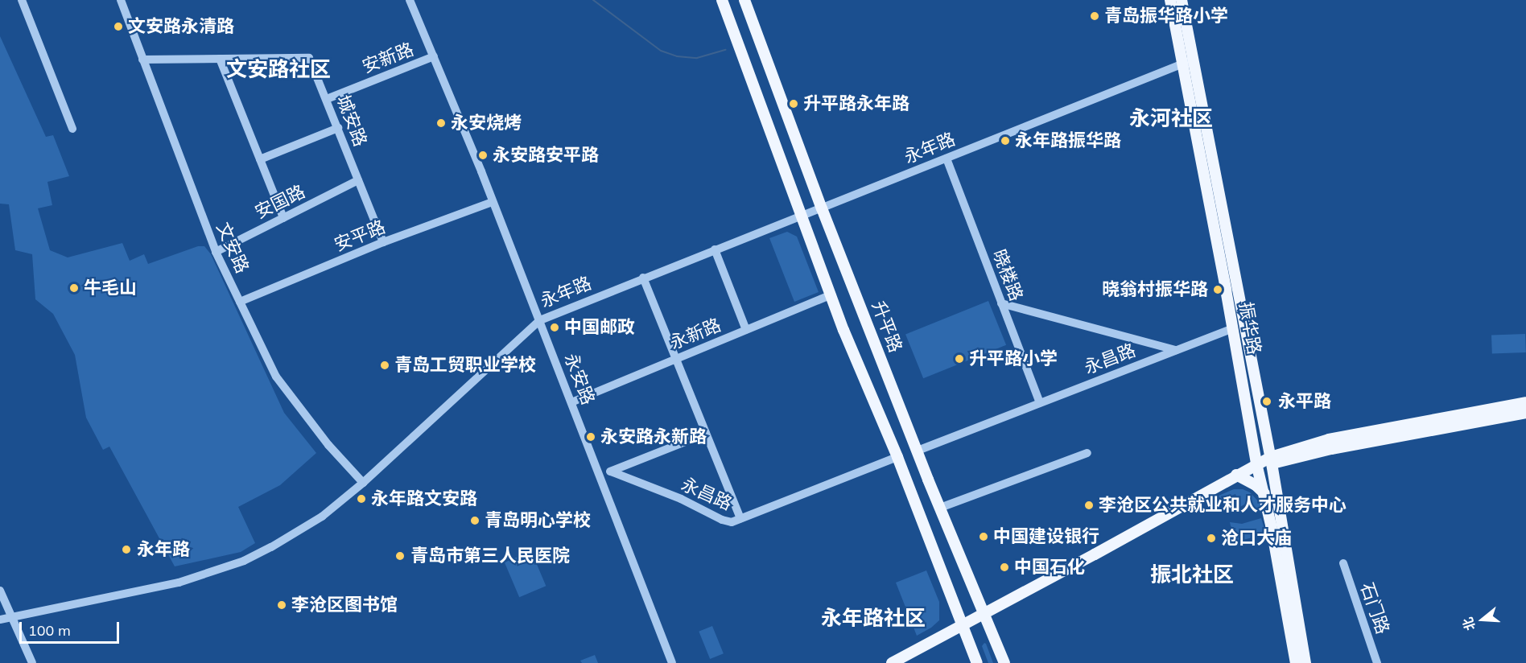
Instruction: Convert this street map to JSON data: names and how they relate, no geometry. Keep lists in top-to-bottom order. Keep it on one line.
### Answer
{"streets":{"main road":["升平路","振华路"],"street":["安新路","城安路","永年路","安国路","安平路","文安路","晓楼路","永新路","永昌路","永安路","石门路"]},"crossings":[["安新路","城安路"],["安新路","永安路"],["城安路","安国路"],["城安路","安平路"],["城安路","文安路"],["永年路","文安路"],["永年路","晓楼路"],["永年路","升平路"],["永年路","振华路"],["永年路","永安路"],["安国路","文安路"],["安平路","文安路"],["安平路","永安路"],["晓楼路","永昌路"],["升平路","永昌路"],["振华路","永昌路"],["永新路","永安路"]],"districts":["文安路社区","永河社区","振北社区","永年路社区"],"places":["青岛振华路小学","文安路永清路","升平路永年路","永安烧烤","永年路振华路","永安路安平路","牛毛山","晓翁村振华路","中国邮政","升平路小学","青岛工贸职业学校","永平路","永安路永新路","永年路文安路","李沧区公共就业和人才服务中心","青岛明心学校","中国建设银行","沧口大庙","永年路","青岛市第三人民医院","中国石化","李沧区图书馆"],"scale_bar":"100 m","north":"left"}
